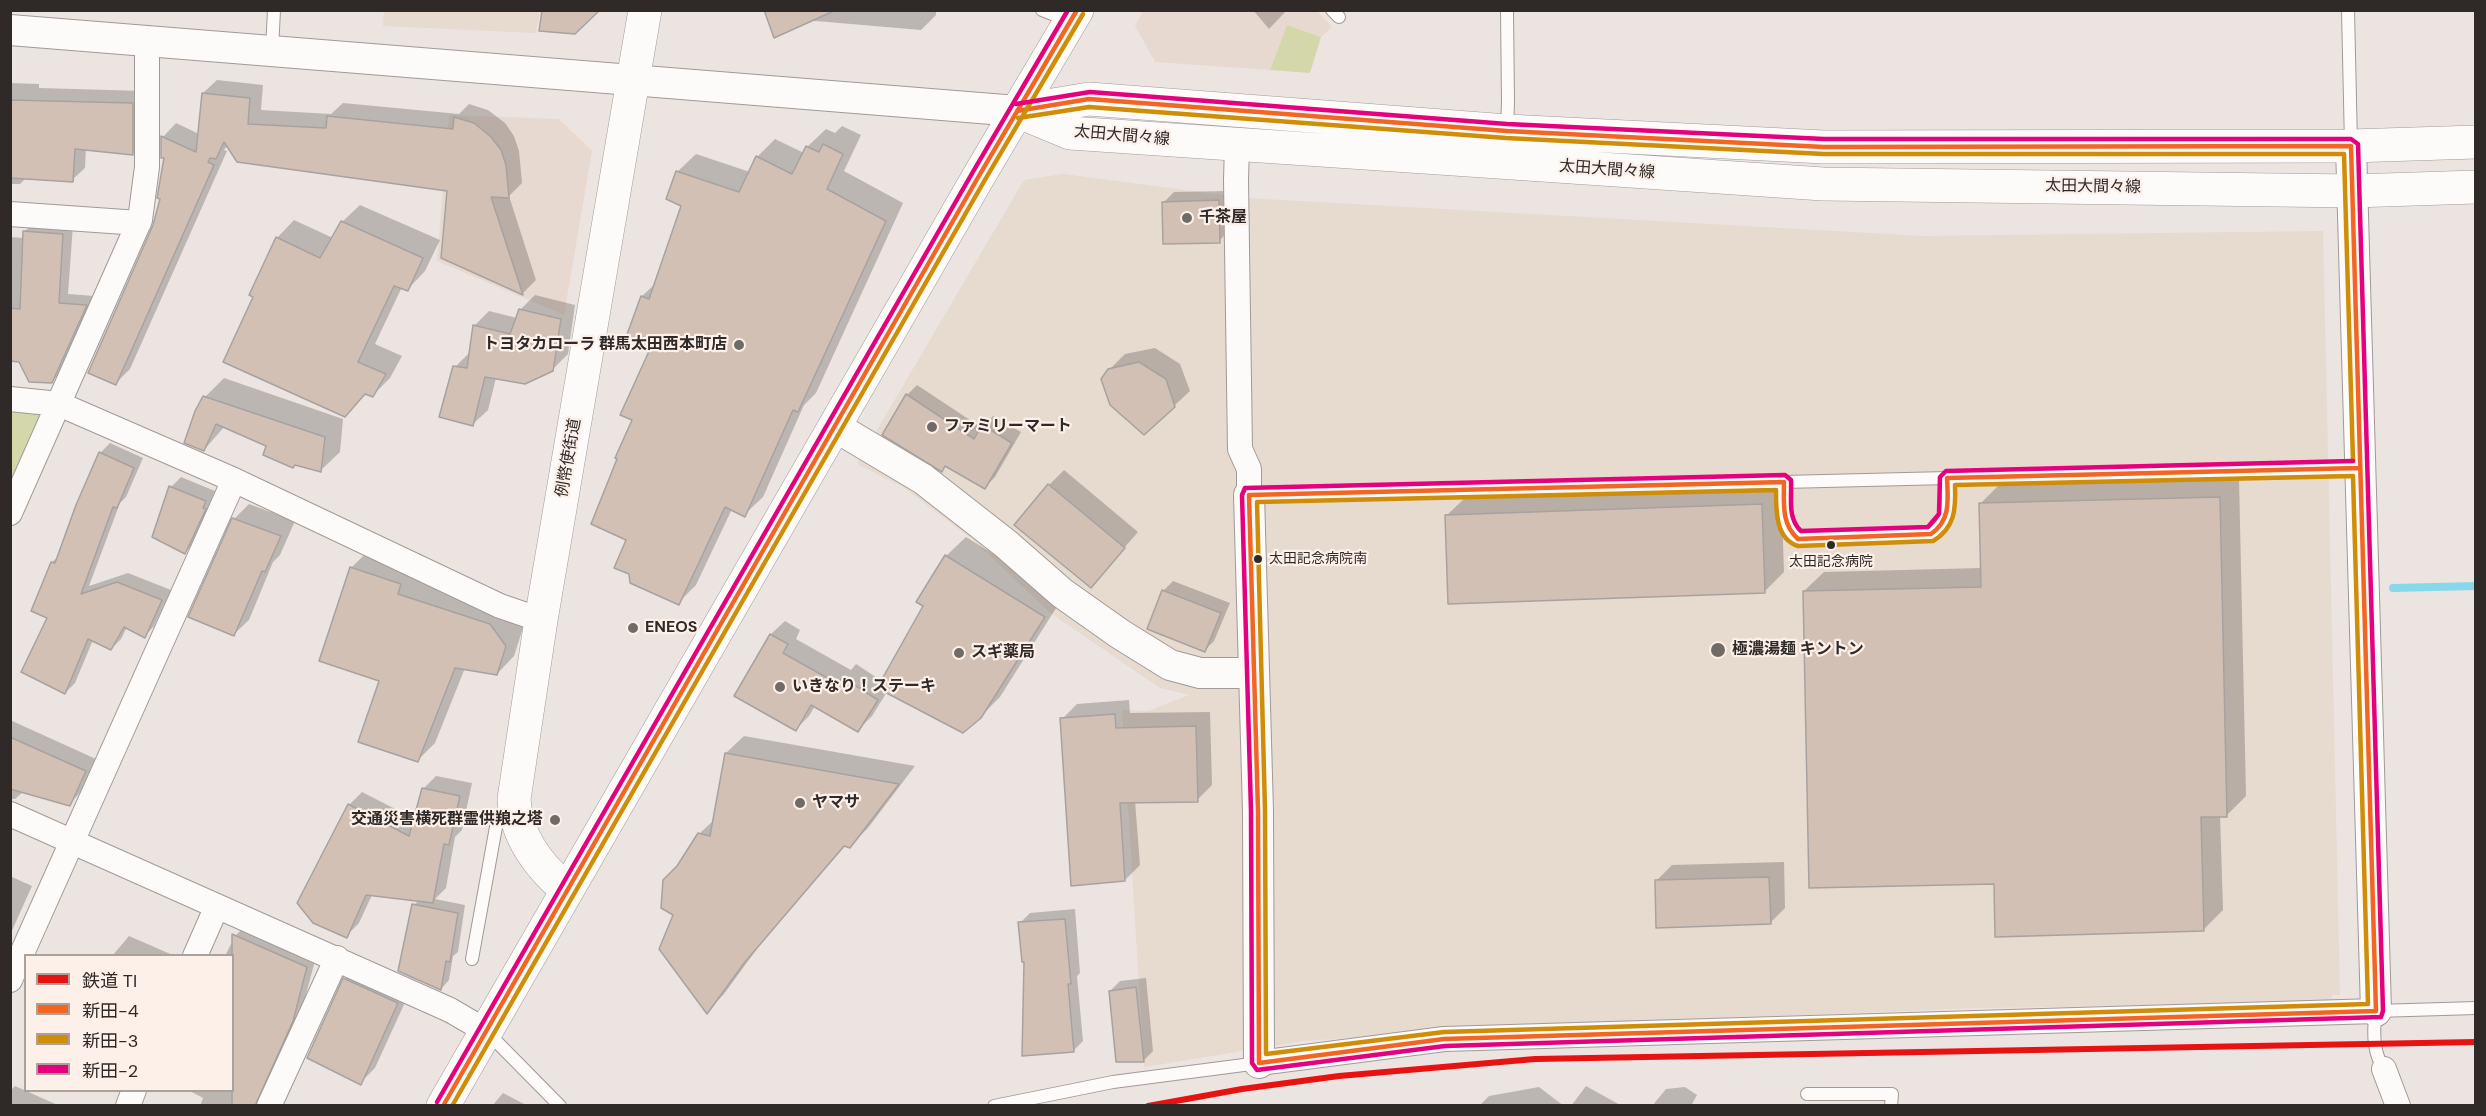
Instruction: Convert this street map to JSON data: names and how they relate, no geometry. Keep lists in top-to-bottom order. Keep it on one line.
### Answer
{"streets":{"main road":["太田大間々線","例幣使街道"]},"places":["千茶屋","トヨタカローラ 群馬太田西本町店","ファミリーマート","太田記念病院","太田記念病院南","ENEOS","極濃湯麺 キントン","スギ薬局","いきなり！ステーキ","ヤマサ","交通災害横死群霊供羪之塔"],"lines":["transit line 新田-4","transit line 新田-2","transit line 新田-3","rail line TI"],"legend":["鉄道 TI","新田-4","新田-3","新田-2"]}
